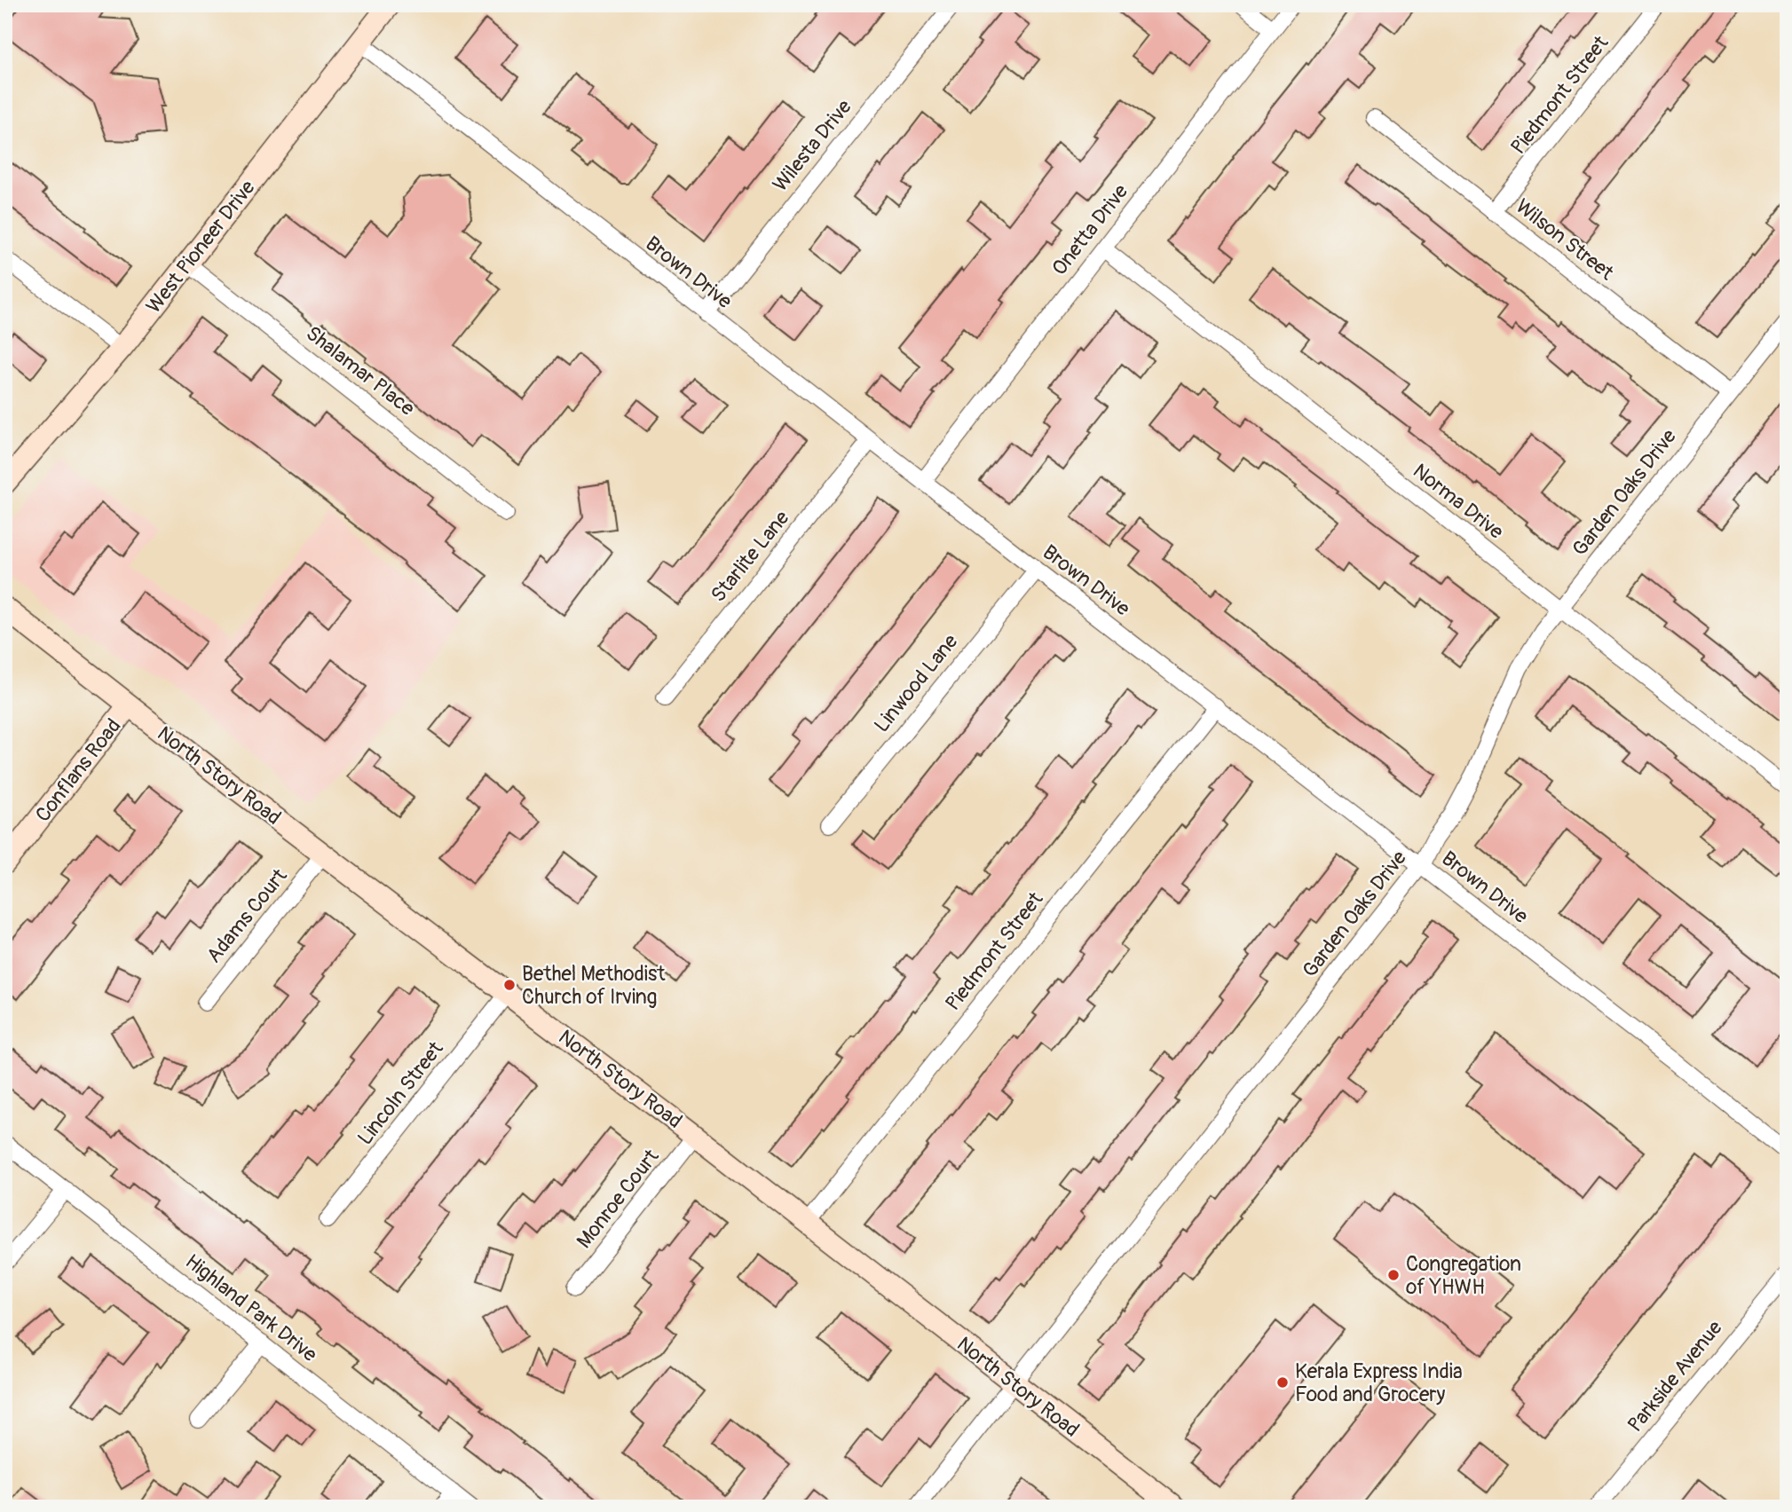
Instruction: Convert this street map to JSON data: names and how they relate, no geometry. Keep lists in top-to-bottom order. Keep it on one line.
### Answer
{"streets":{"main road":["West Pioneer Drive","Conflans Road","North Story Road"],"street":["Piedmont Street","Wilesta Drive","Onetta Drive","Wilson Street","Brown Drive","Shalamar Place","Garden Oaks Drive","Norma Drive","Starlite Lane","Linwood Lane","Adams Court","Lincoln Street","Monroe Court","Highland Park Drive","Parkside Avenue"]},"crossings":[["Piedmont Street","Wilson Street"],["Piedmont Street","Brown Drive"],["Piedmont Street","North Story Road"],["Wilesta Drive","Brown Drive"],["Onetta Drive","Brown Drive"],["Onetta Drive","Norma Drive"],["Wilson Street","Garden Oaks Drive"],["West Pioneer Drive","Brown Drive"],["West Pioneer Drive","Shalamar Place"],["Brown Drive","Garden Oaks Drive"],["Brown Drive","Starlite Lane"],["Brown Drive","Linwood Lane"],["Garden Oaks Drive","Norma Drive"],["Garden Oaks Drive","North Story Road"],["Conflans Road","North Story Road"],["North Story Road","Adams Court"],["North Story Road","Lincoln Street"],["North Story Road","Monroe Court"]],"places":["Bethel Methodist Church of Irving","Congregation of YHWH","Kerala Express India Food and Grocery"]}
